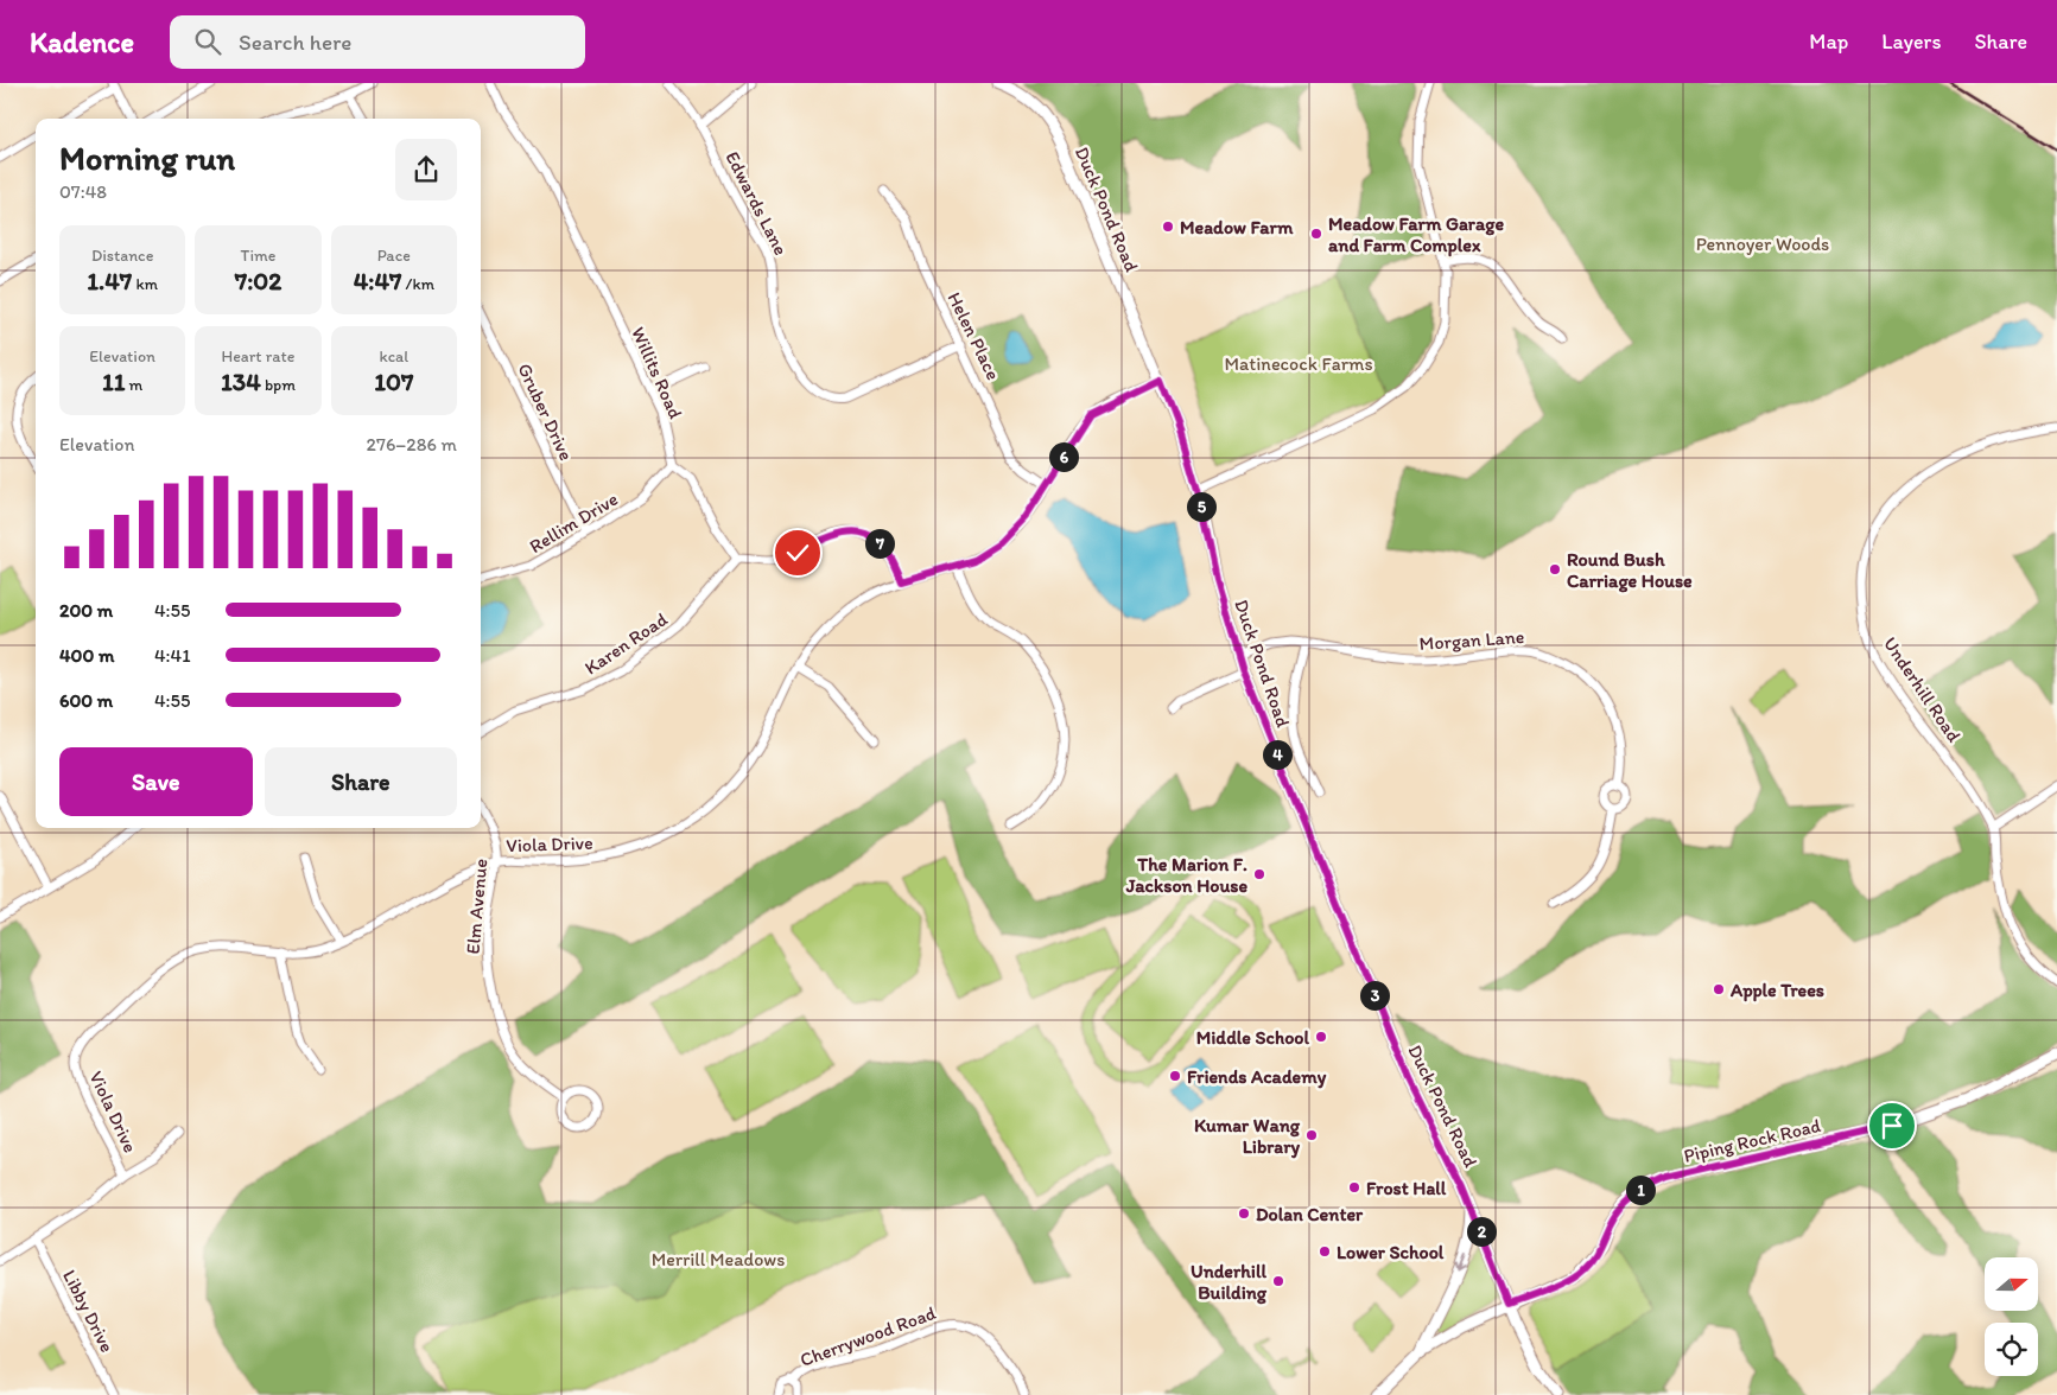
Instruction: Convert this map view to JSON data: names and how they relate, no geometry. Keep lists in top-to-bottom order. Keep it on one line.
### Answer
{"streets":{"street":["Edwards Lane","Duck Pond Road","Helen Place","Willits Road","Gruber Drive","Rellim Drive","Morgan Lane","Karen Road","Underhill Road","Viola Drive","Elm Avenue","Piping Rock Road","Libby Drive","Cherrywood Road"]},"crossings":[["Edwards Lane","Helen Place"],["Duck Pond Road","Morgan Lane"],["Duck Pond Road","Viola Drive"],["Duck Pond Road","Piping Rock Road"],["Helen Place","Viola Drive"],["Willits Road","Rellim Drive"],["Gruber Drive","Rellim Drive"],["Viola Drive","Elm Avenue"],["Viola Drive","Libby Drive"]],"parks":["Pennoyer Woods","Matinecock Farms","Merrill Meadows"],"places":["Meadow Farm","Meadow Farm Garage and Farm Complex","Round Bush Carriage House","The Marion F. Jackson House","Apple Trees","Middle School","Friends Academy","Kumar Wang Library","Frost Hall","Dolan Center","Lower School","Underhill Building"],"north":"right","page":{"header":"Kadence","search":"Search here","nav":["Map","Layers","Share"],"heading":["Morning run","07:48"],"stats":[["Distance","1.47 km"],["Time","7:02"],["Pace","4:47 /km"],["Elevation","11 m"],["Heart rate","134 bpm"],["kcal","107"]],"chart":["Elevation","276–286 m"],"pins":["6","5","7","4","3","1","2"],"list":[{"name":"200 m","note":"4:55"},{"name":"400 m","note":"4:41"},{"name":"600 m","note":"4:55"}],"buttons":["Save","Share"]}}
